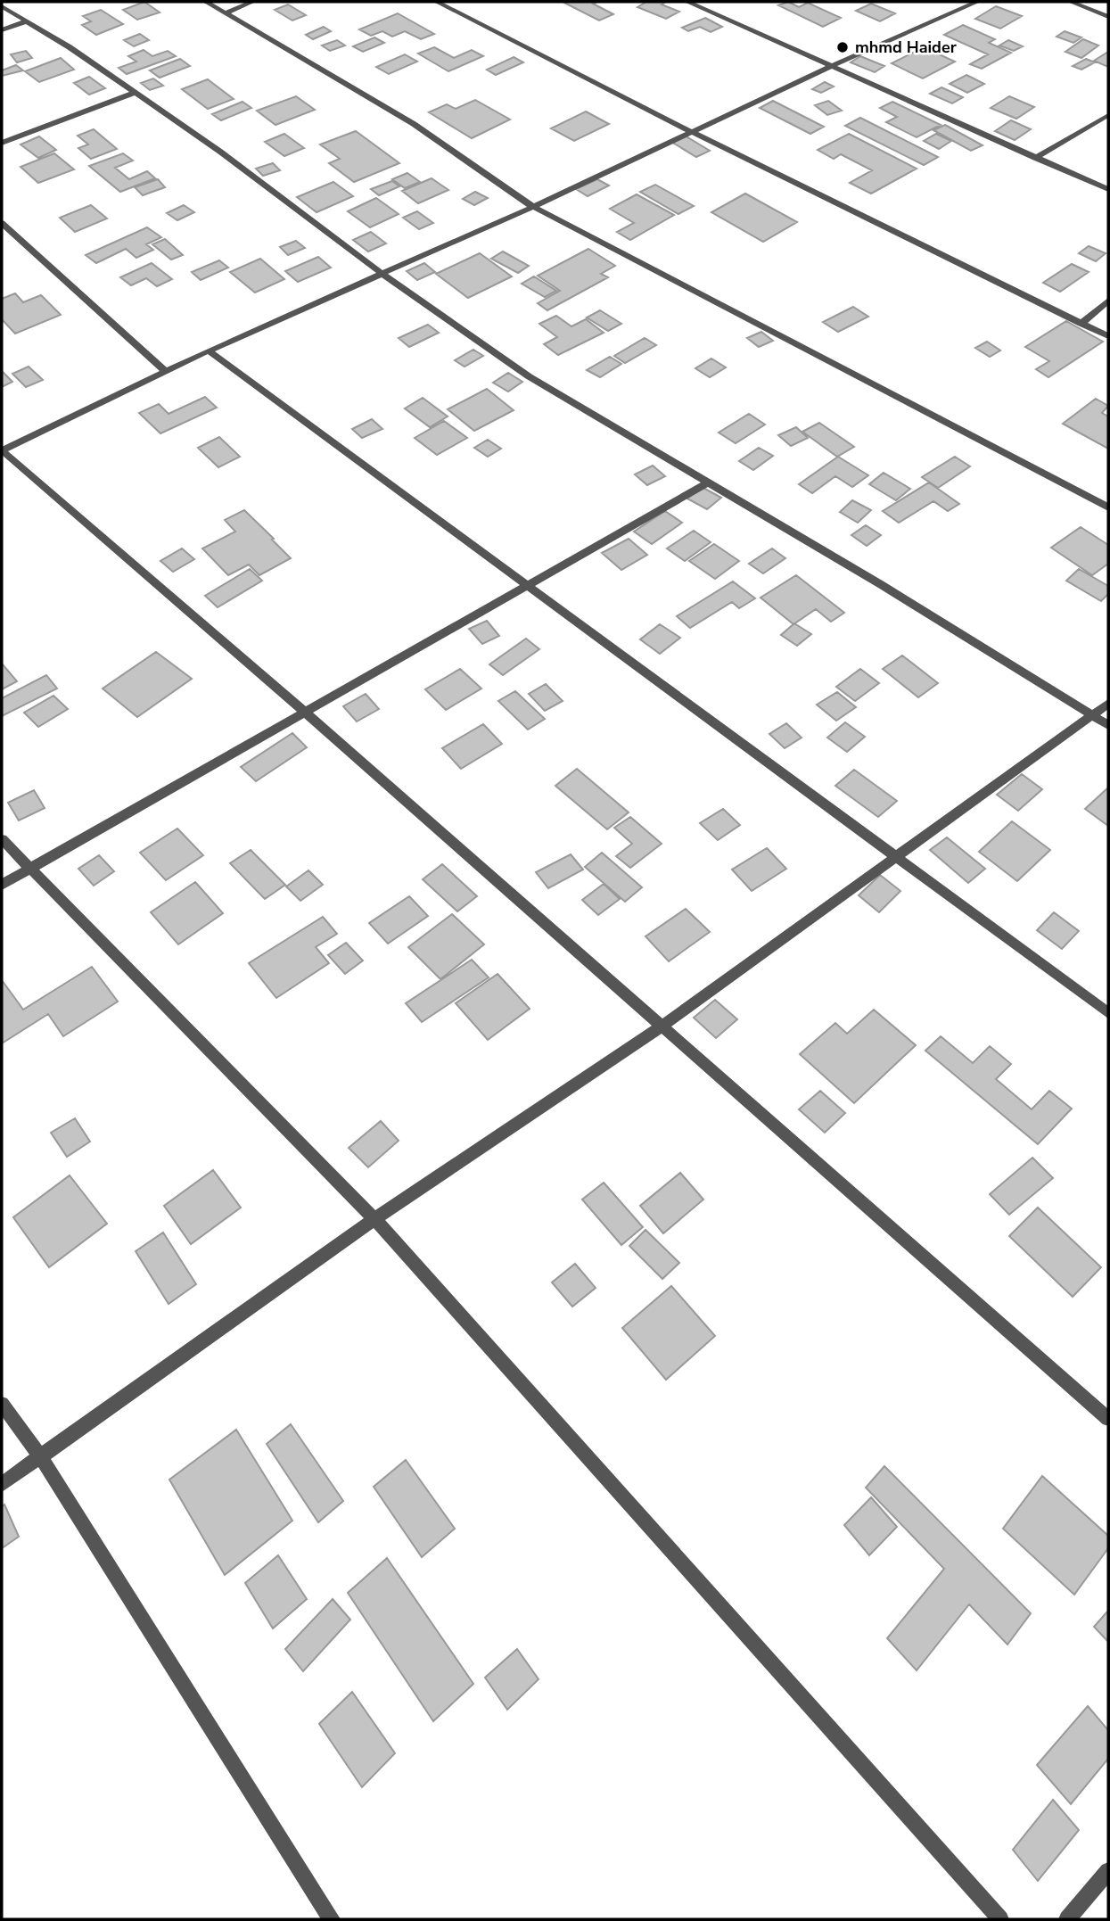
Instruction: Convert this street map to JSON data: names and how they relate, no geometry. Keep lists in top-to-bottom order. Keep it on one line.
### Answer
{"places":["mhmd Haider"]}
